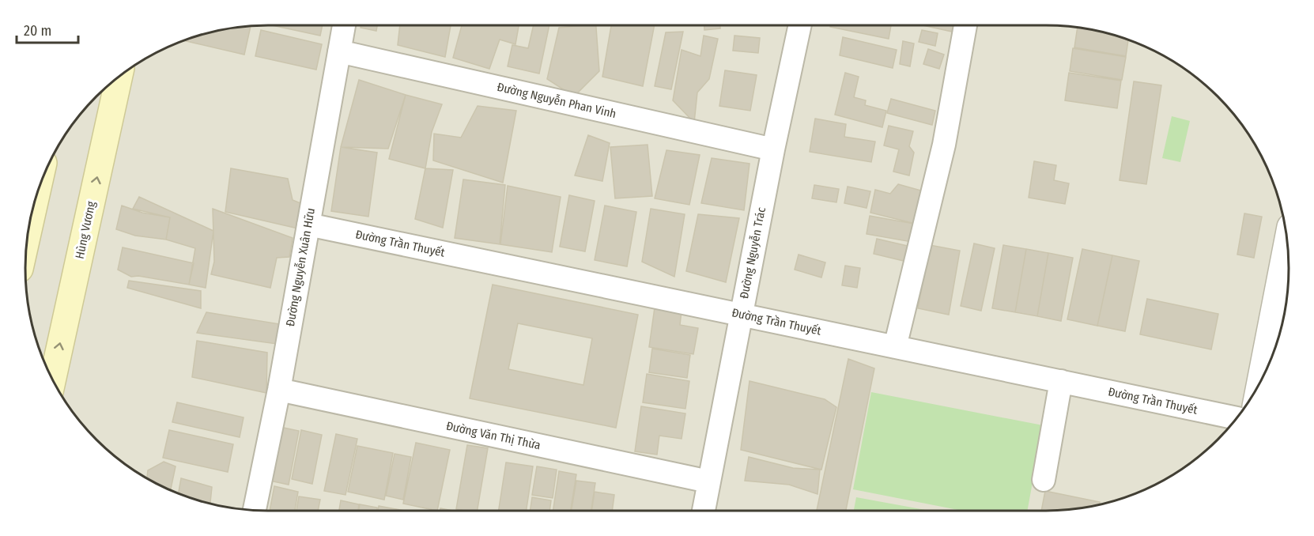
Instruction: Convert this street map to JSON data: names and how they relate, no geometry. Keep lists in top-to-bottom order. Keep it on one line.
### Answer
{"streets":{"main road":["Hùng Vương"],"street":["Đường Nguyễn Phan Vinh","Đường Trần Thuyết","Đường Nguyễn Trác","Đường Nguyễn Xuân Hữu","Đường Văn Thị Thừa"]},"crossings":[["Đường Nguyễn Phan Vinh","Đường Nguyễn Trác"],["Đường Nguyễn Phan Vinh","Đường Nguyễn Xuân Hữu"],["Đường Trần Thuyết","Đường Nguyễn Trác"],["Đường Trần Thuyết","Đường Nguyễn Xuân Hữu"],["Đường Nguyễn Trác","Đường Văn Thị Thừa"],["Đường Nguyễn Xuân Hữu","Đường Văn Thị Thừa"]],"one_way":["Hùng Vương"],"scale_bar":"20 m"}
